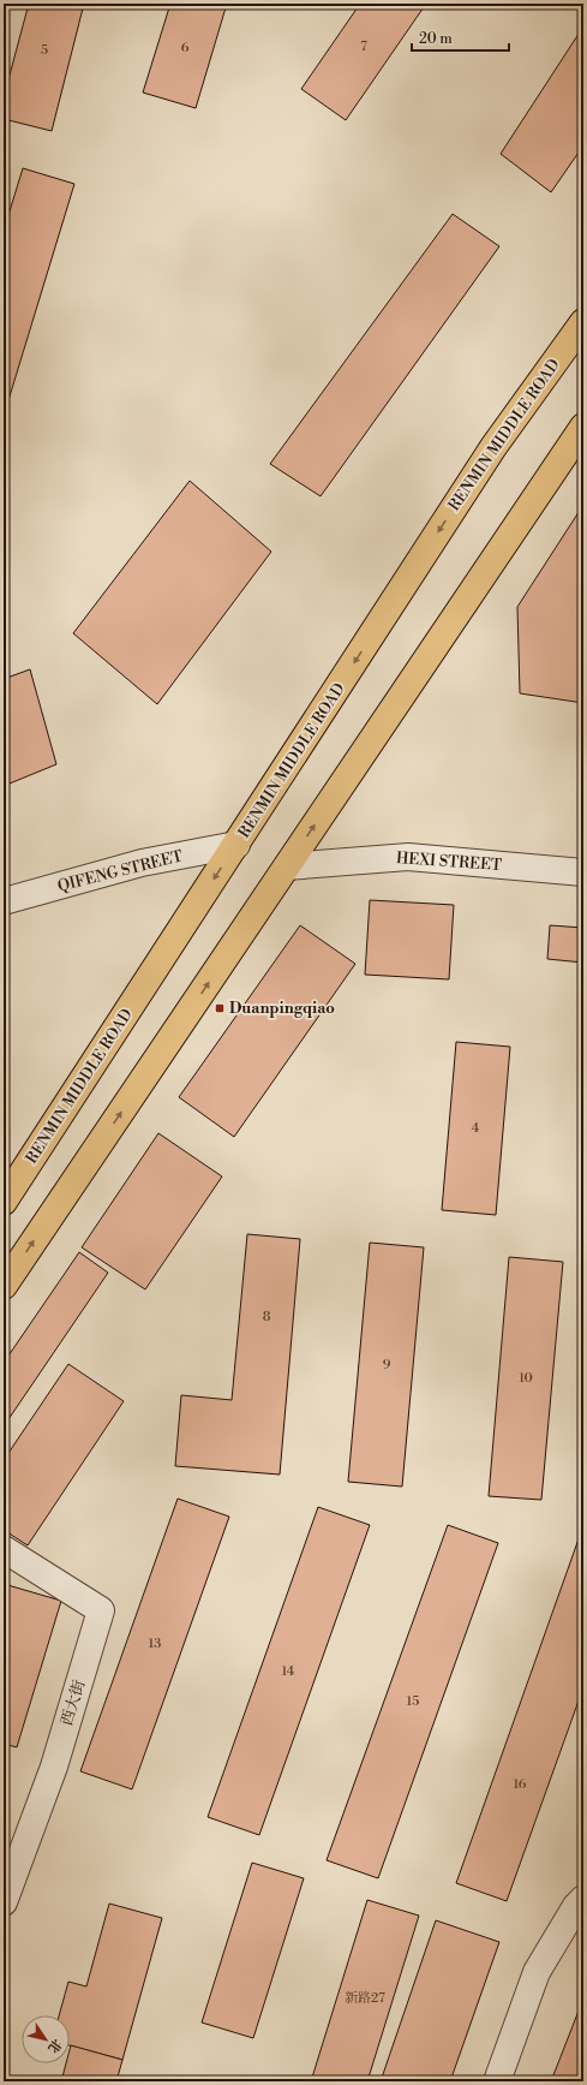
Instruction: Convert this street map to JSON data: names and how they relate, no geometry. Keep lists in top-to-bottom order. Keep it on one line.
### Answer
{"streets":{"main road":["RENMIN MIDDLE ROAD"],"street":["HEXI STREET","QIFENG STREET","西大街"]},"crossings":[["RENMIN MIDDLE ROAD","QIFENG STREET"]],"places":{"transit":["Duanpingqiao"]},"house_numbers":["7","6","5","4","8","9","10","13","14","15","16","新路27"],"scale_bar":"20 m","north":"bottom right"}
